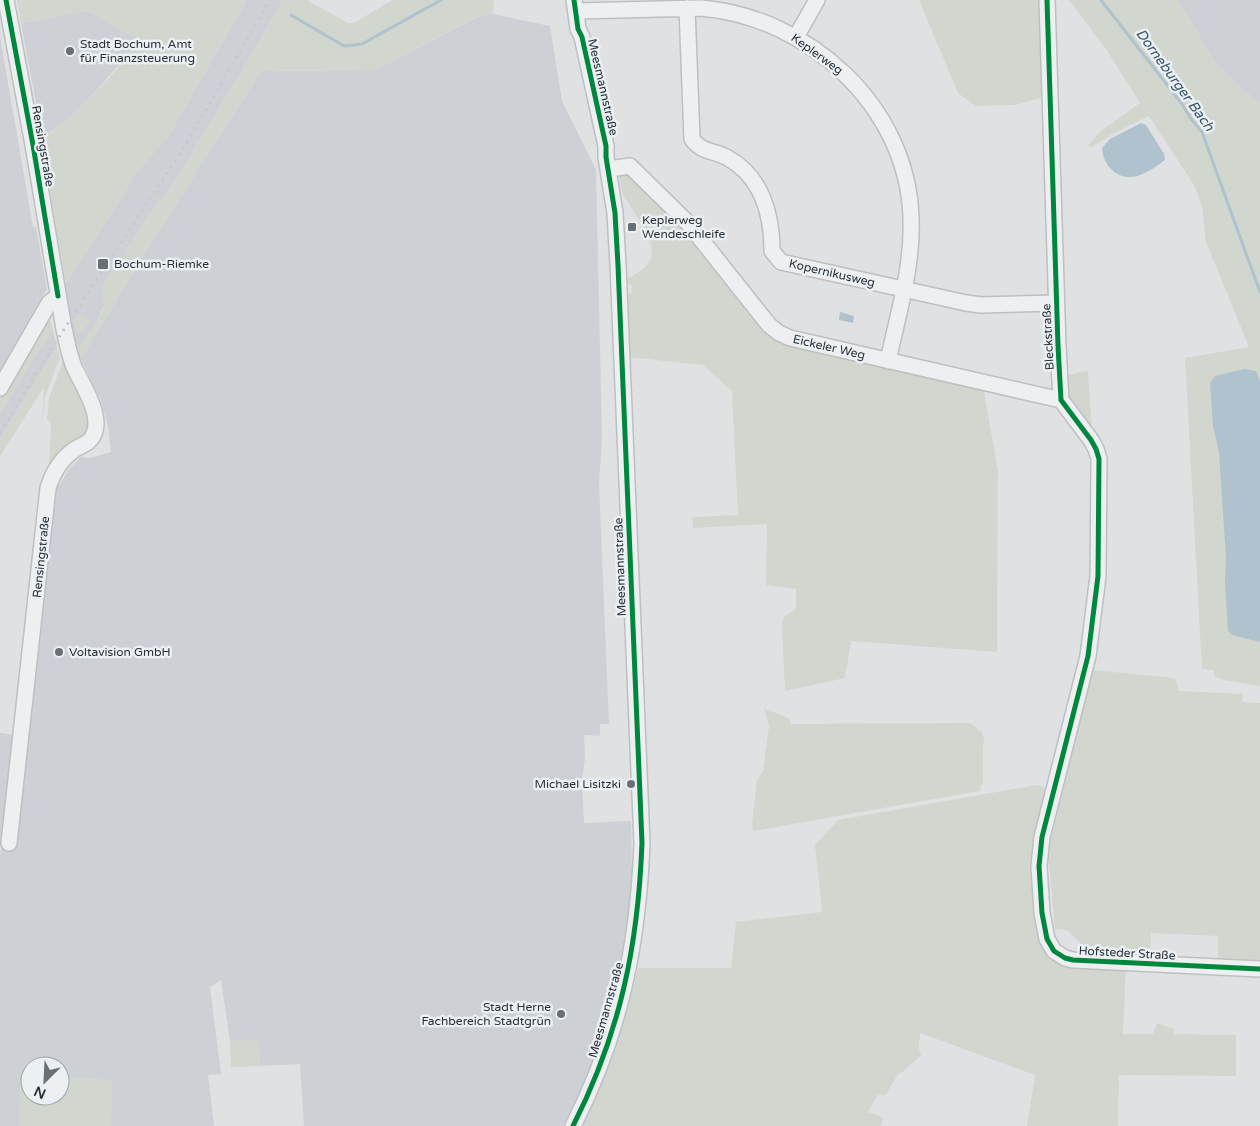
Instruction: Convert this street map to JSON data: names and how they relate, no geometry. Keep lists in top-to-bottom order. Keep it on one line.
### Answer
{"streets":{"street":["Keplerweg","Meesmannstraße","Rensingstraße","Kopernikusweg","Bleckstraße","Eickeler Weg","Hofsteder Straße"]},"crossings":[["Keplerweg","Meesmannstraße"],["Keplerweg","Kopernikusweg"],["Keplerweg","Eickeler Weg"],["Meesmannstraße","Eickeler Weg"],["Kopernikusweg","Bleckstraße"],["Bleckstraße","Eickeler Weg"],["Bleckstraße","Hofsteder Straße"],["Eickeler Weg","Hofsteder Straße"]],"water":["Dorneburger Bach"],"places":{"other":["Stadt Bochum, Amt für Finanzsteuerung","Voltavision GmbH","Michael Lisitzki","Stadt Herne Fachbereich Stadtgrün"],"transit":["Keplerweg Wendeschleife","Bochum-Riemke"]},"north":"bottom left"}
